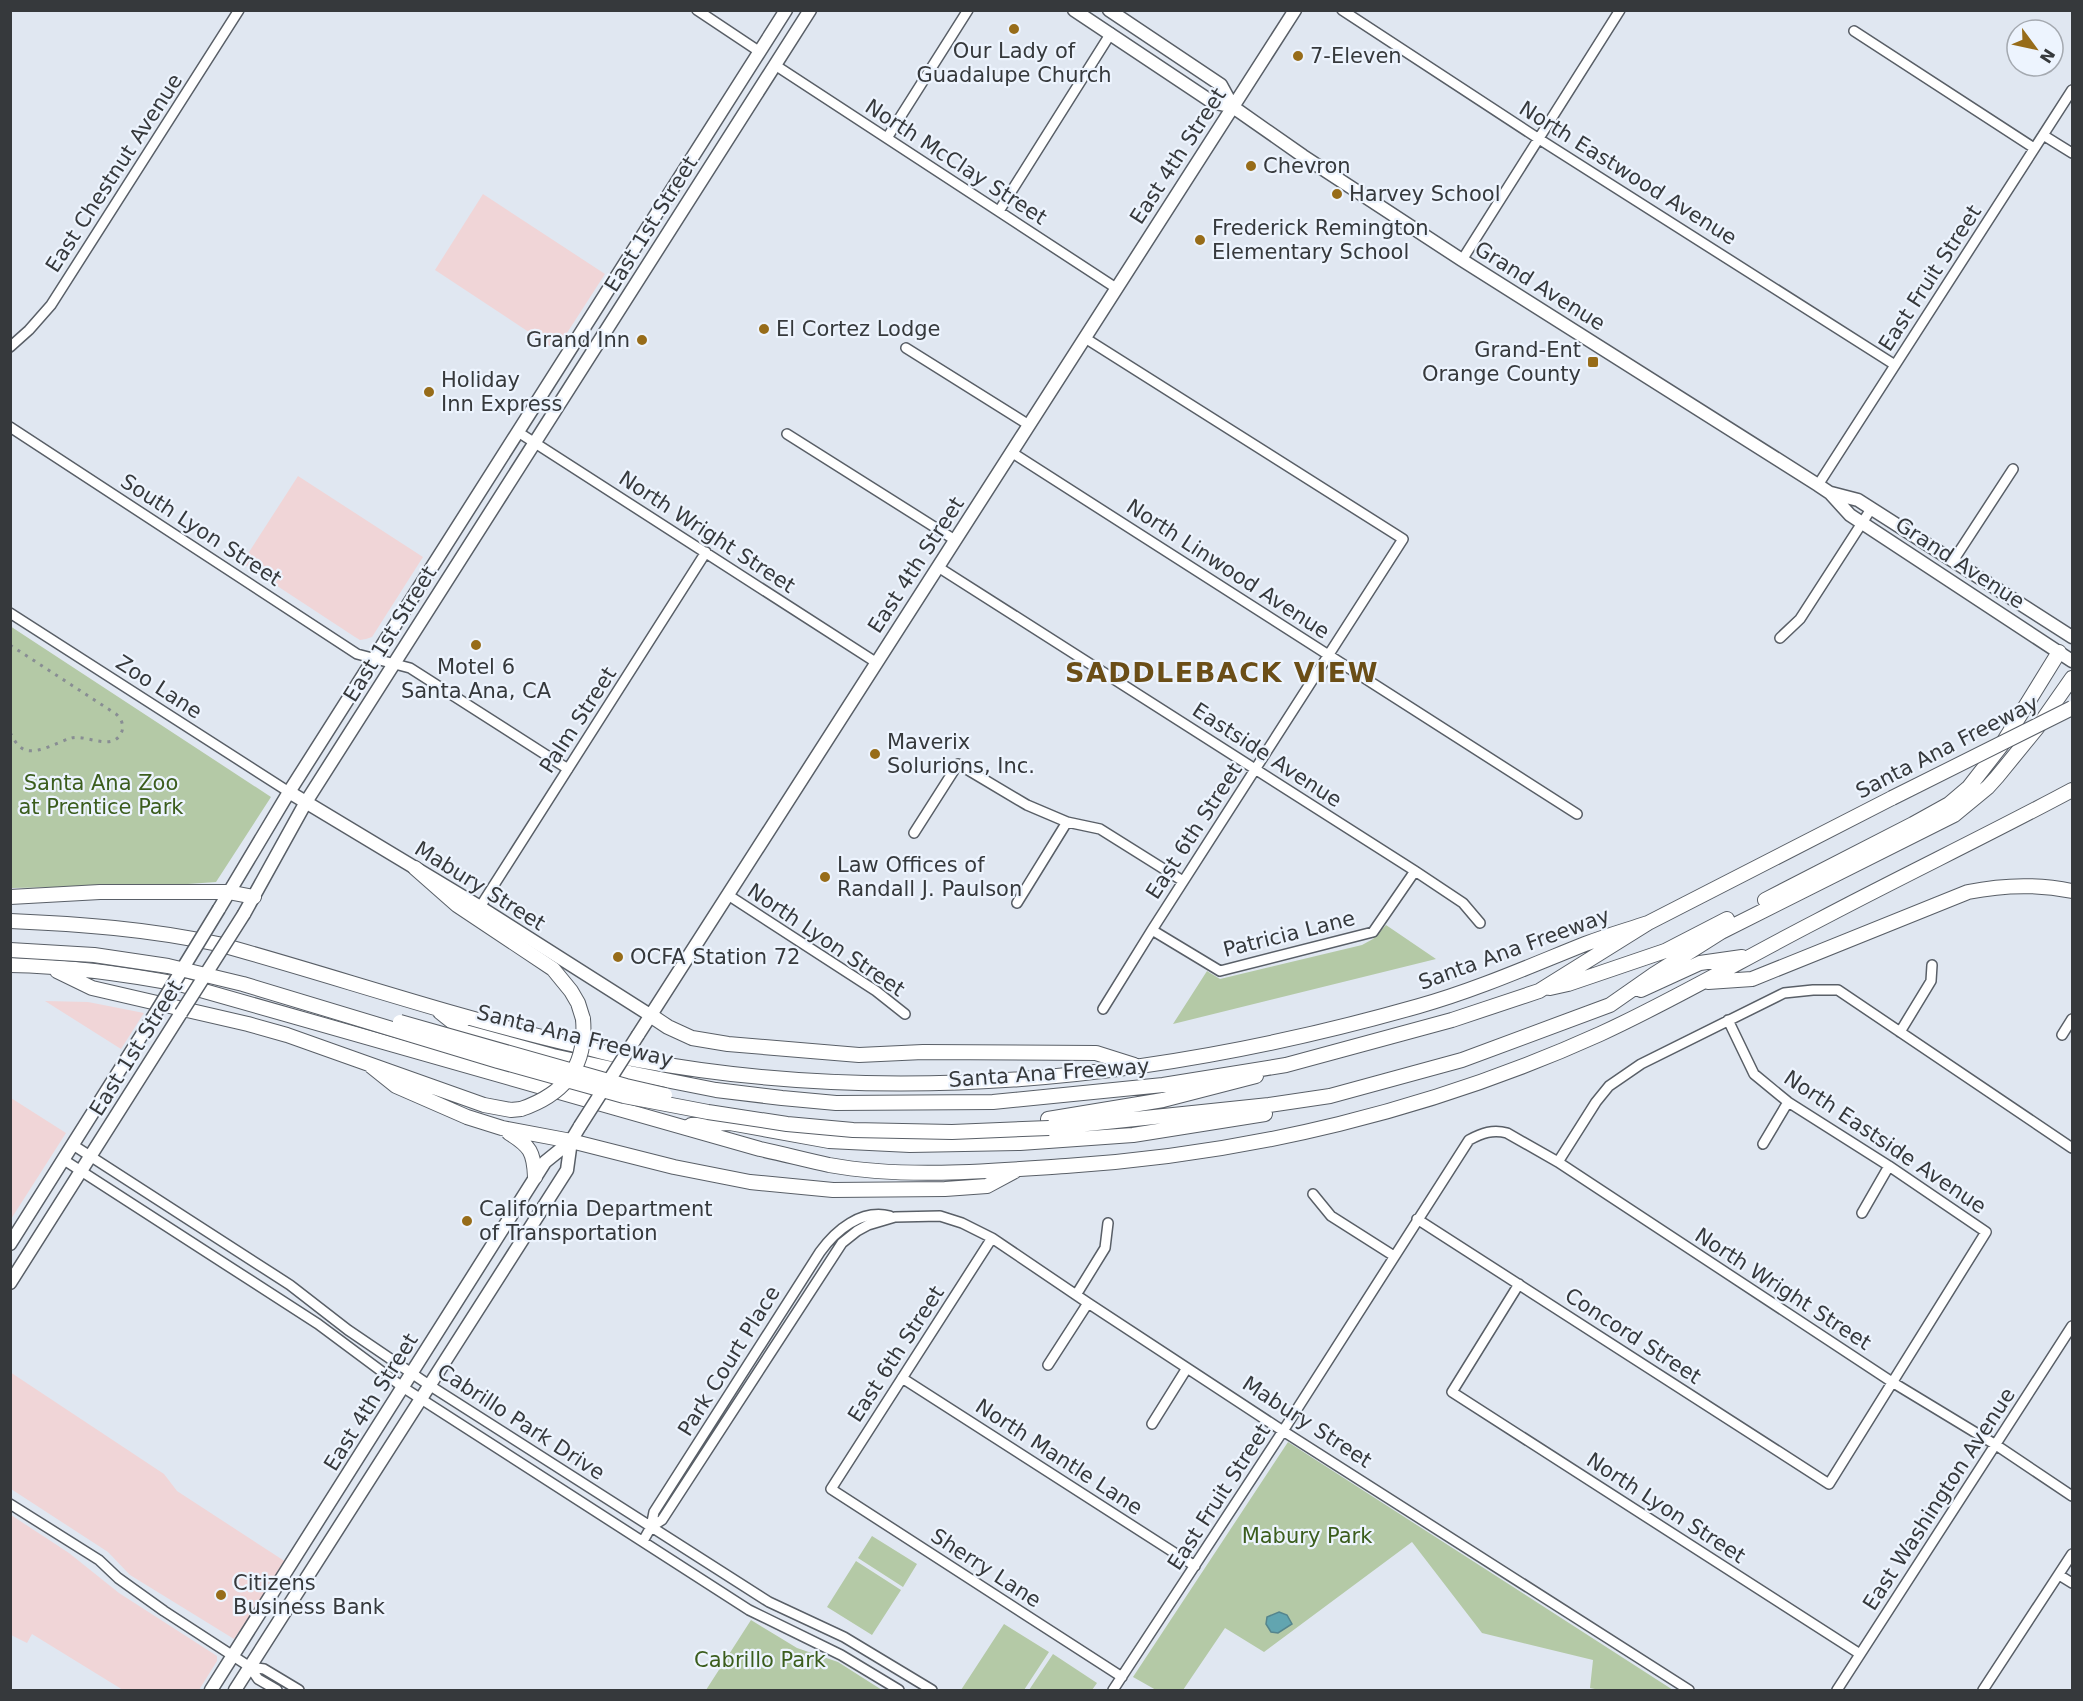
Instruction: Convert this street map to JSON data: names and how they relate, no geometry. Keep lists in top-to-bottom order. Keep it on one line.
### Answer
{"streets":{"highway":["Santa Ana Freeway"],"main road":["East 4th Street","East 1st Street","Grand Avenue","Mabury Street"],"street":["North McClay Street","East Chestnut Avenue","North Eastwood Avenue","East Fruit Street","South Lyon Street","North Wright Street","North Linwood Avenue","Zoo Lane","Palm Street","Eastside Avenue","East 6th Street","Patricia Lane","North Lyon Street","North Eastside Avenue","Concord Street","Park Court Place","Cabrillo Park Drive","North Mantle Lane","East Washington Avenue","Sherry Lane"]},"crossings":[["East 4th Street","North McClay Street"],["East 4th Street","Grand Avenue"],["East 4th Street","North Wright Street"],["East 4th Street","North Linwood Avenue"],["East 4th Street","Eastside Avenue"],["East 4th Street","East 6th Street"],["East 4th Street","Mabury Street"],["East 4th Street","North Lyon Street"],["East 4th Street","Cabrillo Park Drive"],["North McClay Street","East 1st Street"],["North Eastwood Avenue","East Fruit Street"],["East 1st Street","South Lyon Street"],["East 1st Street","North Wright Street"],["East 1st Street","Zoo Lane"],["East 1st Street","Mabury Street"],["East 1st Street","Cabrillo Park Drive"],["East Fruit Street","Grand Avenue"],["East Fruit Street","North Wright Street"],["East Fruit Street","Mabury Street"],["East Fruit Street","Concord Street"],["East Fruit Street","North Mantle Lane"],["East Fruit Street","Sherry Lane"],["North Wright Street","Palm Street"],["North Wright Street","North Eastside Avenue"],["North Wright Street","Concord Street"],["North Wright Street","East Washington Avenue"],["North Linwood Avenue","East 6th Street"],["Zoo Lane","Mabury Street"],["Palm Street","Mabury Street"],["Eastside Avenue","East 6th Street"],["Eastside Avenue","Patricia Lane"],["East 6th Street","Mabury Street"],["East 6th Street","Patricia Lane"],["East 6th Street","North Mantle Lane"],["East 6th Street","Sherry Lane"],["Mabury Street","Park Court Place"],["North Lyon Street","Concord Street"],["North Lyon Street","East Washington Avenue"],["North Eastside Avenue","Concord Street"],["Park Court Place","Cabrillo Park Drive"]],"districts":["SADDLEBACK VIEW"],"parks":["Santa Ana Zoo at Prentice Park","Mabury Park","Cabrillo Park"],"places":{"other":["Our Lady of Guadalupe Church","7-Eleven","Chevron","Harvey School","Frederick Remington Elementary School","El Cortez Lodge","Grand Inn","Holiday Inn Express","Motel 6 Santa Ana, CA","Maverix Solurions, Inc.","Law Offices of Randall J. Paulson","OCFA Station 72","California Department of Transportation","Citizens Business Bank"],"transit":["Grand-Ent Orange County"]},"north":"bottom right"}
